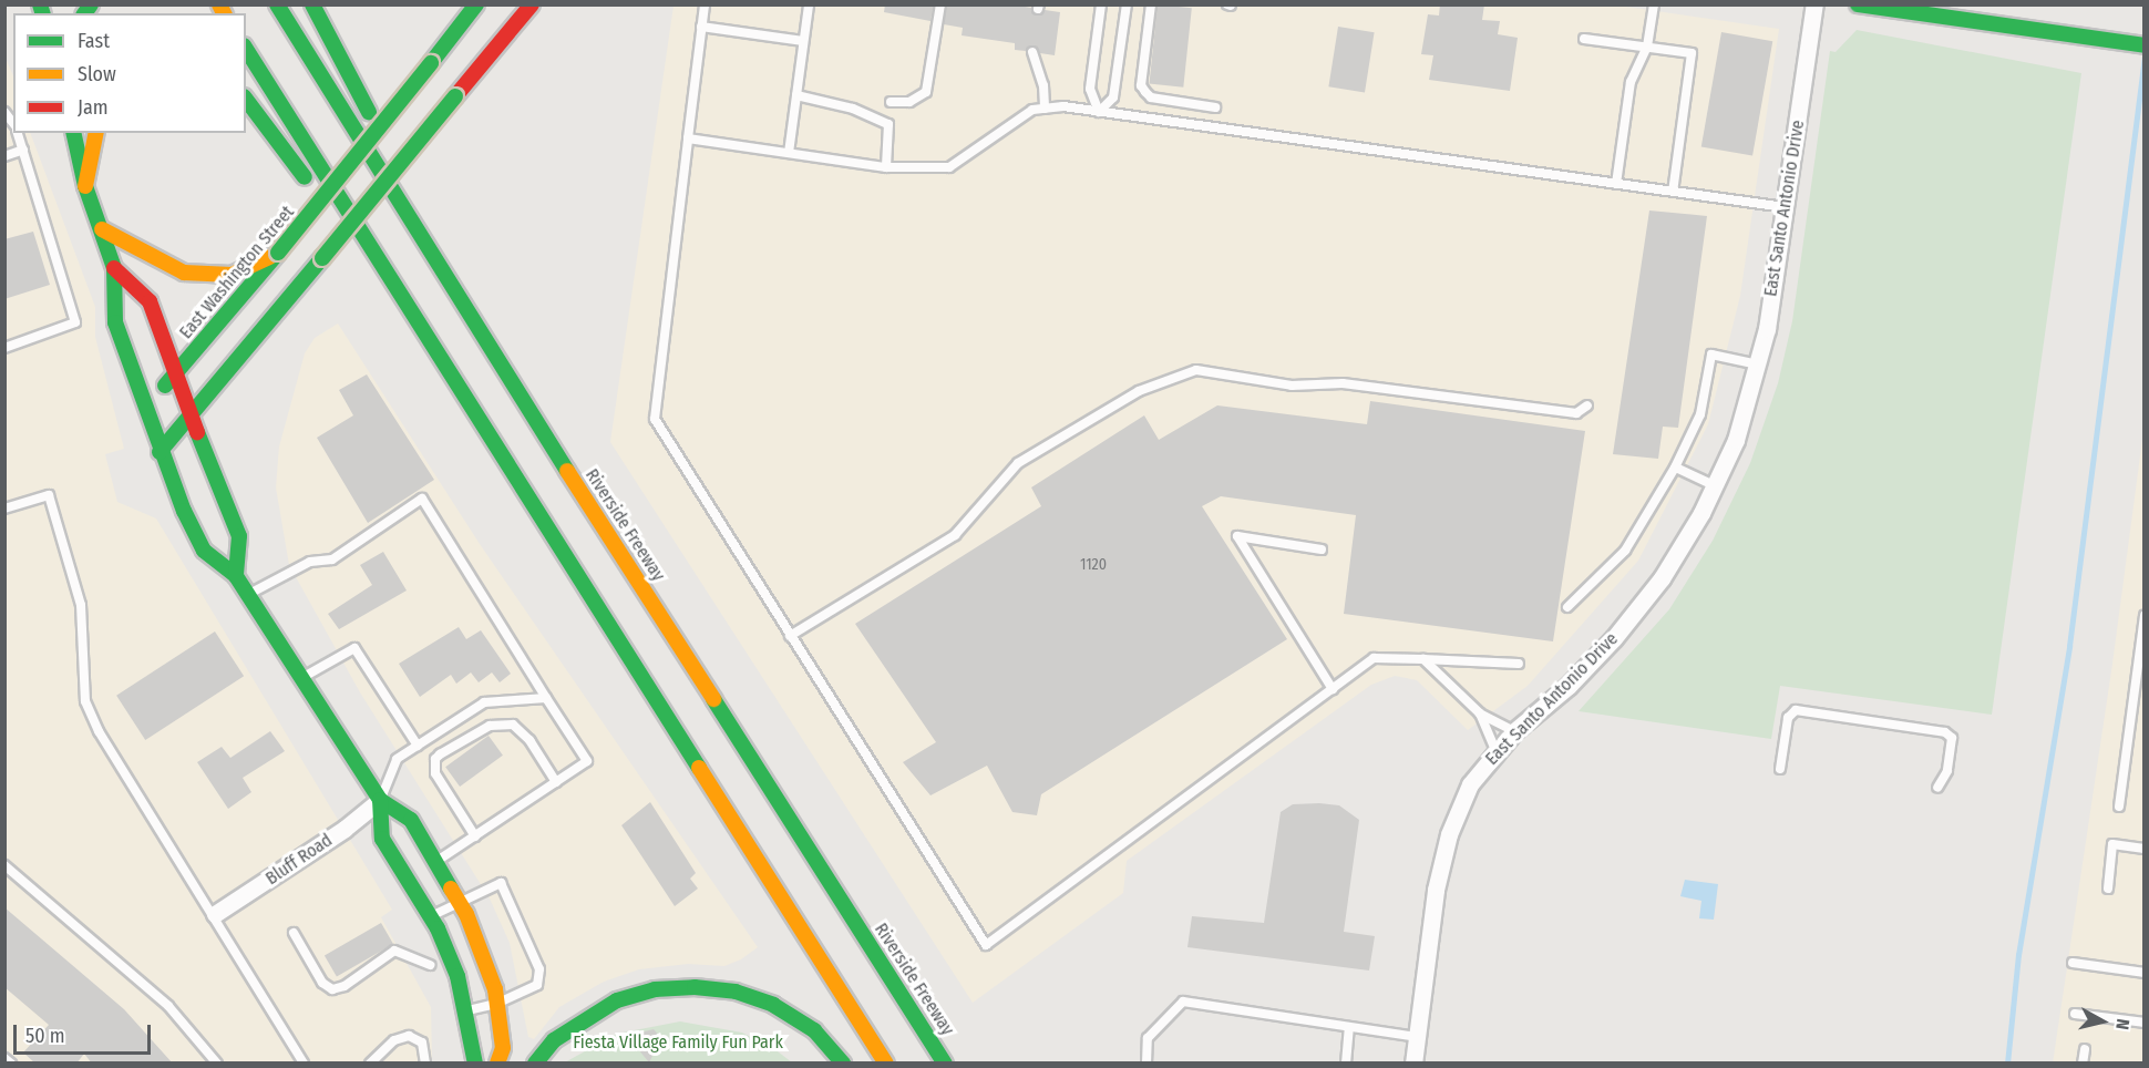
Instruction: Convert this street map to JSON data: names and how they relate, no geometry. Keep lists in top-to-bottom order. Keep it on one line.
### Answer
{"streets":{"main road":["East Washington Street","Riverside Freeway"],"street":["East Santo Antonio Drive","Bluff Road"]},"parks":["Fiesta Village Family Fun Park"],"house_numbers":["1120"],"legend":["Fast","Slow","Jam"],"scale_bar":"50 m","north":"right"}
